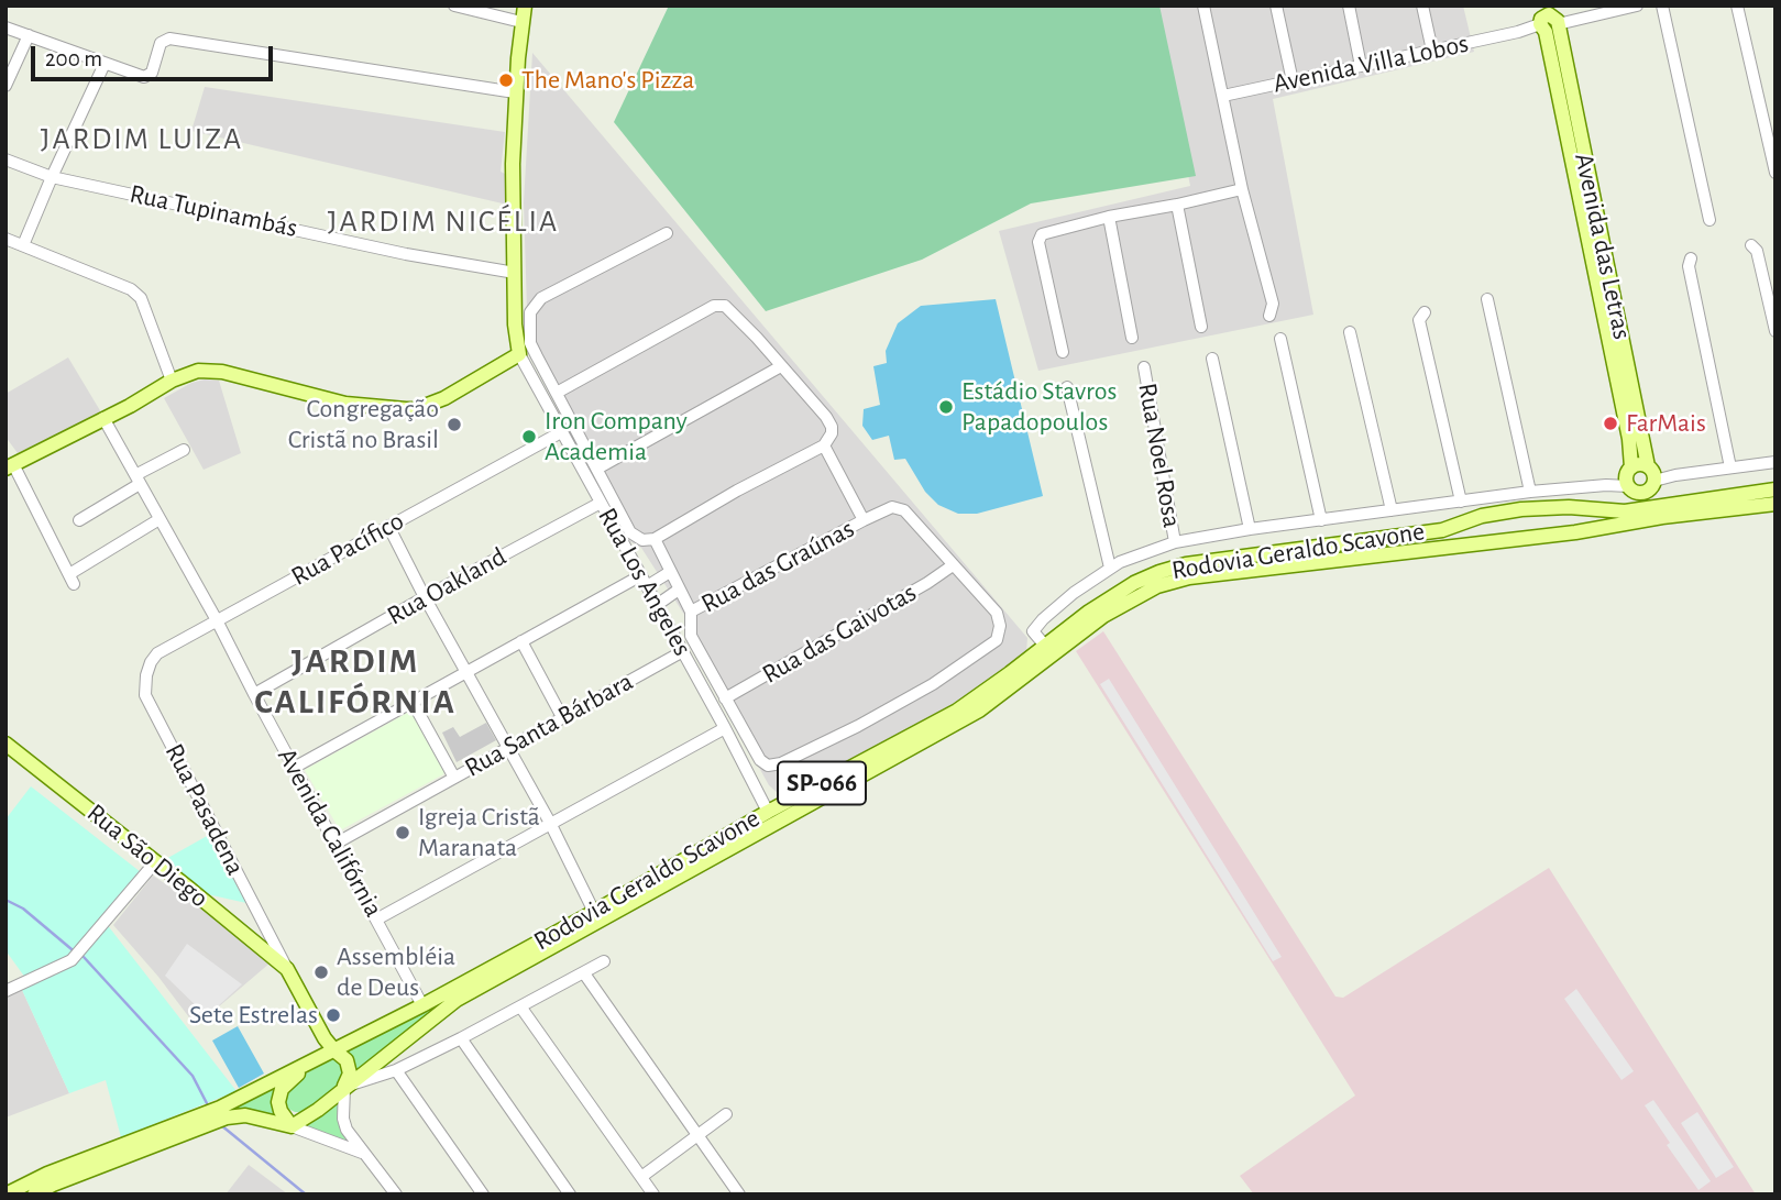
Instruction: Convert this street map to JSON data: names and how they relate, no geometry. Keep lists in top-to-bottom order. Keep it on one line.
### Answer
{"streets":{"main road":["Avenida das Letras","Rodovia Geraldo Scavone","SP-066","Rua São Diego"],"street":["Avenida Villa Lobos","Rua Tupinambás","Rua Noel Rosa","Rua Pacífico","Rua das Graúnas","Rua Los Angeles","Rua Oakland","Rua das Gaivotas","Rua Santa Bárbara","Rua Pasadena","Avenida Califórnia"]},"crossings":[["Avenida Villa Lobos","Avenida das Letras"],["Rua Pacífico","Rua Los Angeles"],["Rua Pacífico","Rua Pasadena"],["Rua Pacífico","Avenida Califórnia"],["Rodovia Geraldo Scavone","Rua Los Angeles"],["Rodovia Geraldo Scavone","Avenida Califórnia"],["Rodovia Geraldo Scavone","Rua São Diego"],["Rua das Graúnas","Rua das Gaivotas"],["Rua Los Angeles","Rua Oakland"],["Rua Los Angeles","Rua Santa Bárbara"],["Rua Oakland","Avenida Califórnia"],["Rua Santa Bárbara","Avenida Califórnia"],["Rua Pasadena","Rua São Diego"]],"districts":["JARDIM LUIZA","JARDIM NICÉLIA","JARDIM CALIFÓRNIA"],"places":["The Mano's Pizza","Estádio Stavros Papadopoulos","FarMais","Congregação Cristã no Brasil","Iron Company Academia","Igreja Cristã Maranata","Assembléia de Deus","Sete Estrelas"],"scale_bar":"200 m"}
